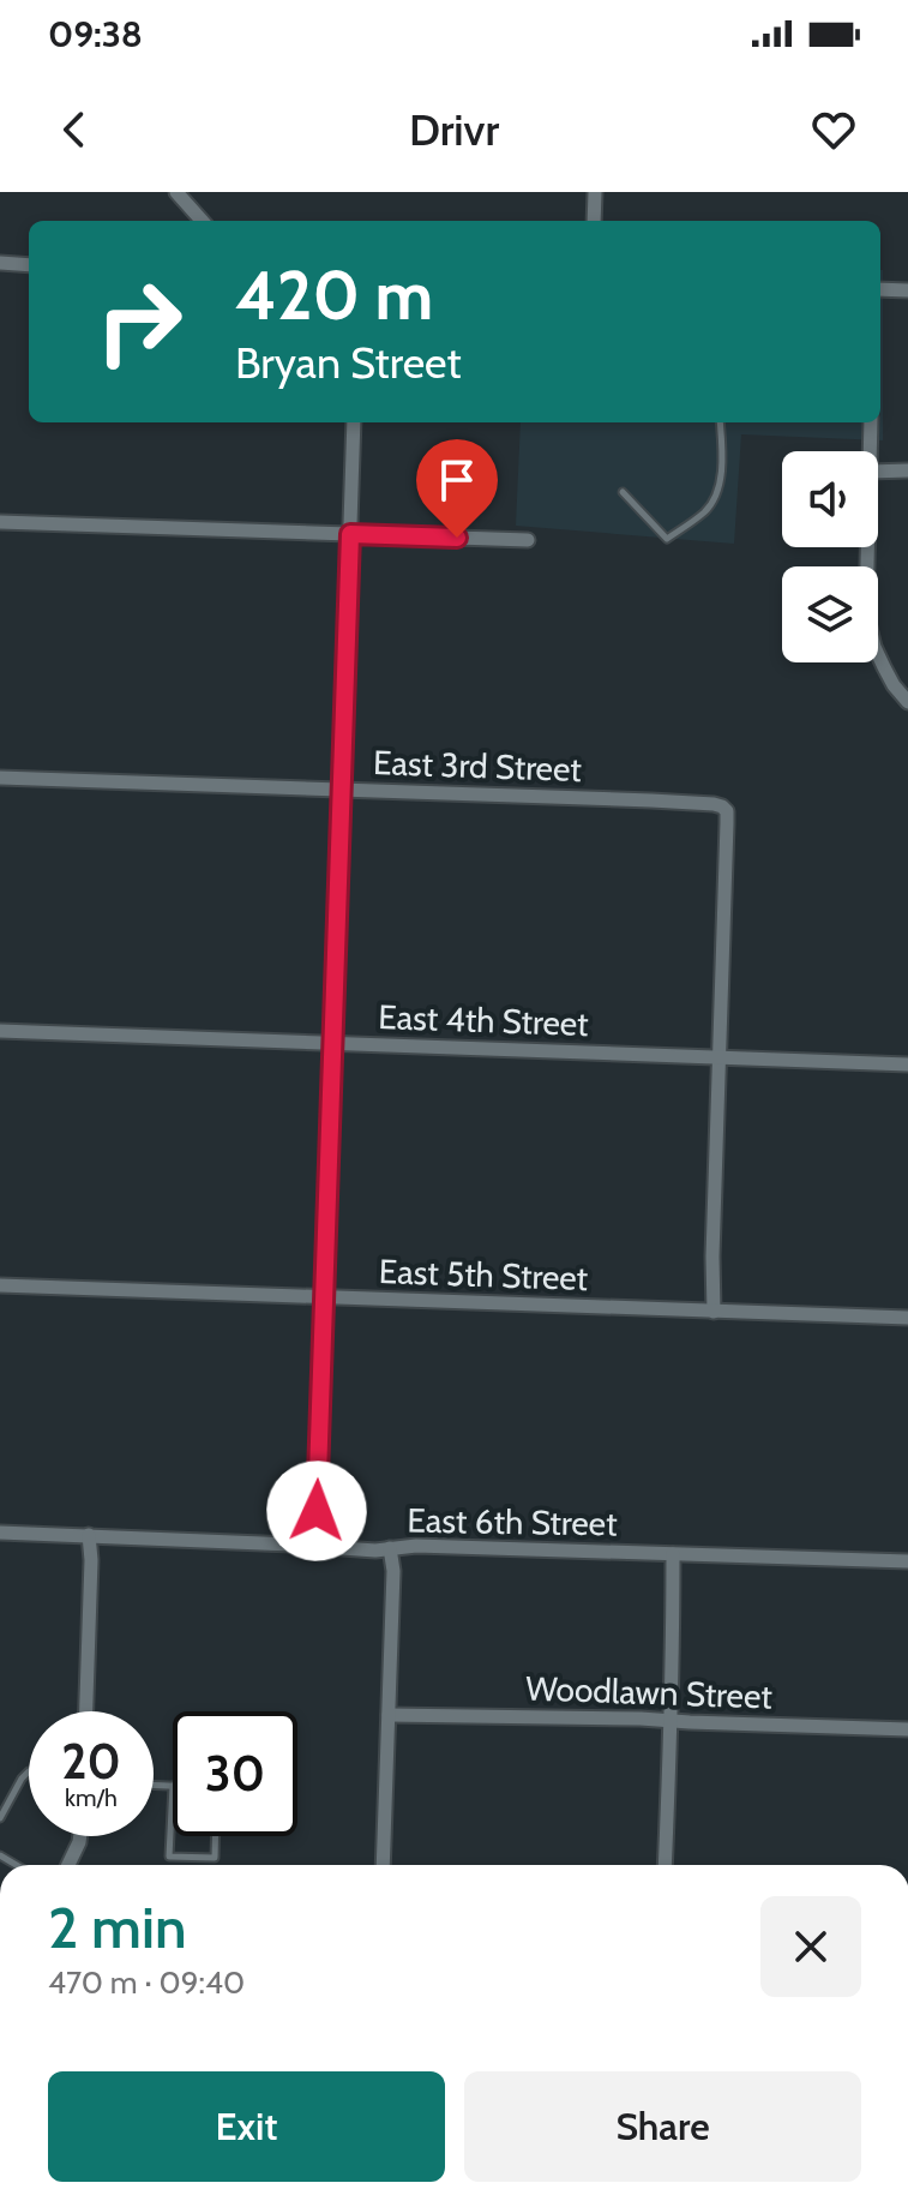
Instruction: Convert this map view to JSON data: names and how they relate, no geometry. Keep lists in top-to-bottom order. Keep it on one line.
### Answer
{"streets":{"street":["East 3rd Street","East 4th Street","East 5th Street","East 6th Street","Woodlawn Street"]},"crossings":[["East 3rd Street","East 4th Street"]],"page":{"status":"09:38","header":"Drivr","turn":["420 m","Bryan Street"],"speed":"20 km/h","limit":"30","heading":["2 min","470 m · 09:40"],"buttons":["Exit","Share"]}}
